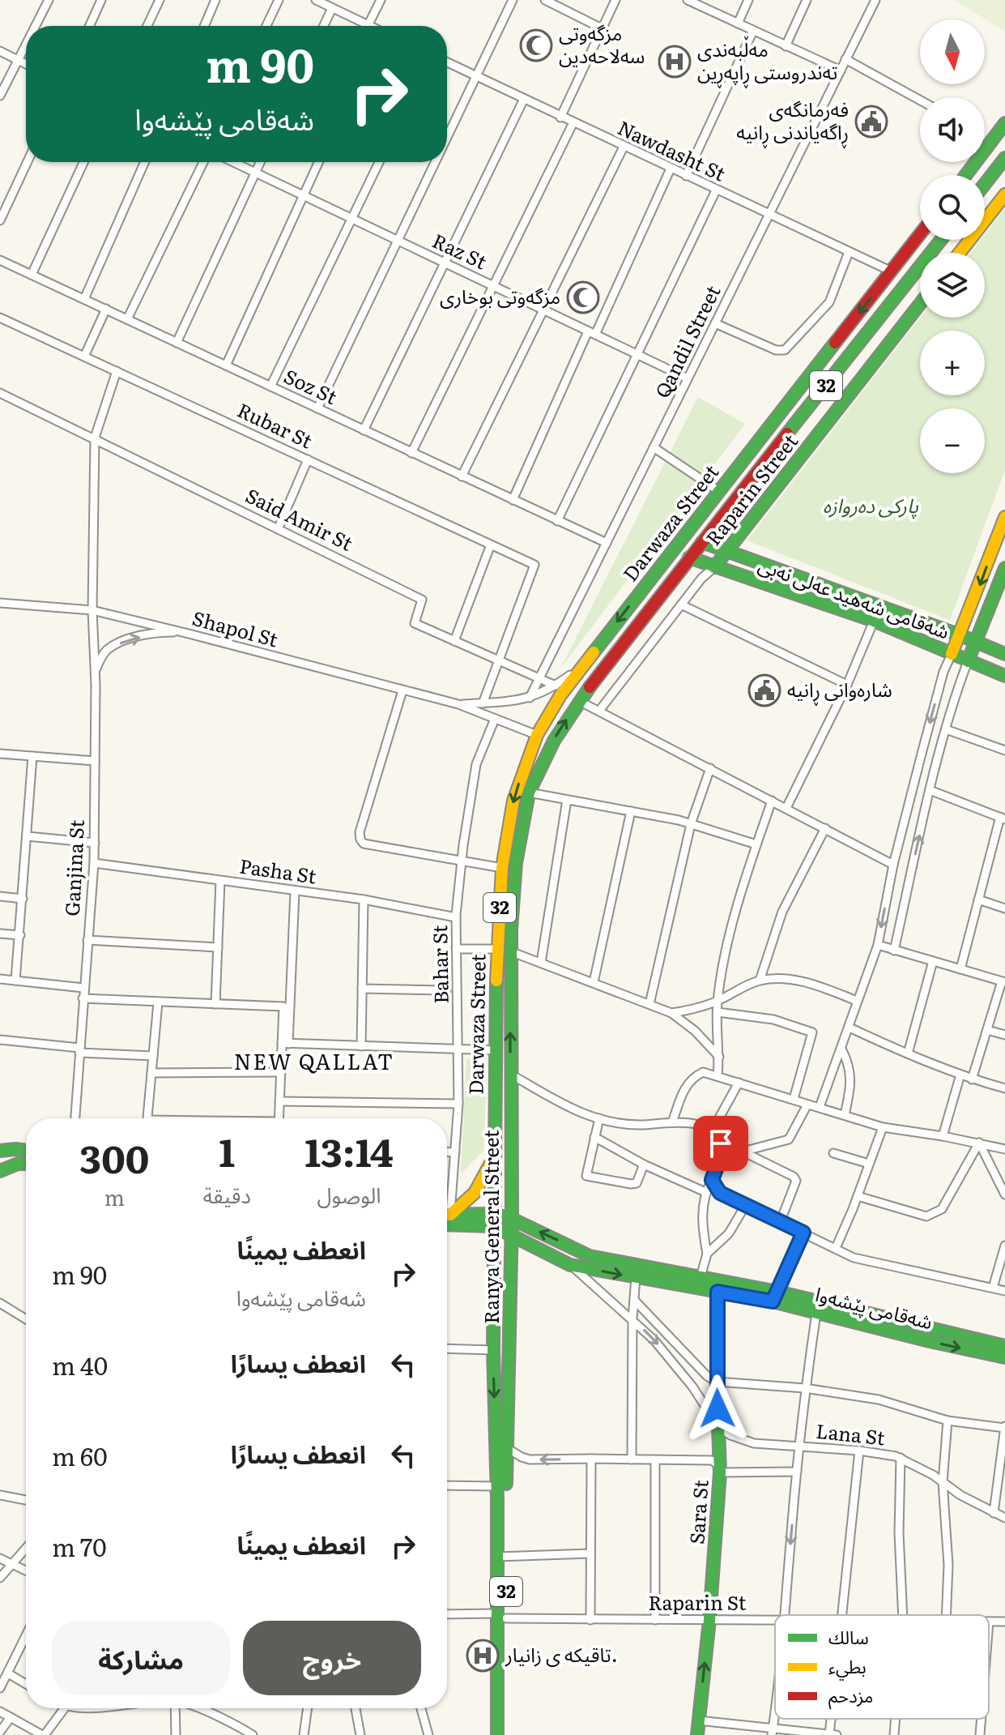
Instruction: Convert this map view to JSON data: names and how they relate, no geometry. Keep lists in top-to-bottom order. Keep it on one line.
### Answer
{"streets":{"main road":["32","Raparin Street","Darwaza Street","شەقامی شەهید عەلی نەبی","Ranya General Street","شەقامی پێشەوا","Sara St"],"street":["Nawdasht St","Raz St","Qandil Street","Soz St","Rubar St","Said Amir St","Shapol St","Ganjina St","Pasha St","Bahar St","Lana St","Raparin St"]},"crossings":[["Nawdasht St","Qandil Street"],["Nawdasht St","Darwaza Street"],["Raz St","Qandil Street"],["Qandil Street","Soz St"],["Qandil Street","Said Amir St"],["32","شەقامی شەهید عەلی نەبی"],["32","Ranya General Street"],["32","Raparin St"],["Rubar St","Said Amir St"],["Rubar St","Ganjina St"],["Raparin Street","شەقامی شەهید عەلی نەبی"],["Said Amir St","Ganjina St"],["Darwaza Street","Ranya General Street"],["Darwaza Street","شەقامی پێشەوا"],["شەقامی شەهید عەلی نەبی","Ranya General Street"],["Shapol St","Ganjina St"],["Ganjina St","Pasha St"],["Pasha St","Bahar St"],["Ranya General Street","شەقامی پێشەوا"],["Ranya General Street","Raparin St"],["شەقامی پێشەوا","Sara St"],["Lana St","Sara St"],["Sara St","Raparin St"]],"districts":["NEW QALLAT"],"parks":["پارکی دەروازە"],"places":{"mosque":["مزگەوتی سەلاحەدین","مزگەوتی بوخاری"],"hospital":["مەڵبەندی تەندروستی ڕاپەڕین","تاقيكه ى زانيار."],"public building":["فەرمانگەی ڕاگەیاندنی ڕانیە","شارەوانی ڕانیە"]},"legend":["سالك","بطيء","مزدحم"],"north":"bottom","page":{"map_buttons":["+","−"],"turn":["90 m","شەقامی پێشەوا"],"eta":["13:14","الوصول","1","دقيقة","300","m"],"list":[{"name":"انعطف يمينًا","note":"شەقامی پێشەوا","value":"90 m"},{"name":"انعطف يسارًا","value":"40 m"},{"name":"انعطف يسارًا","value":"60 m"},{"name":"انعطف يمينًا","value":"70 m"}],"buttons":["خروج","مشاركة"]}}
